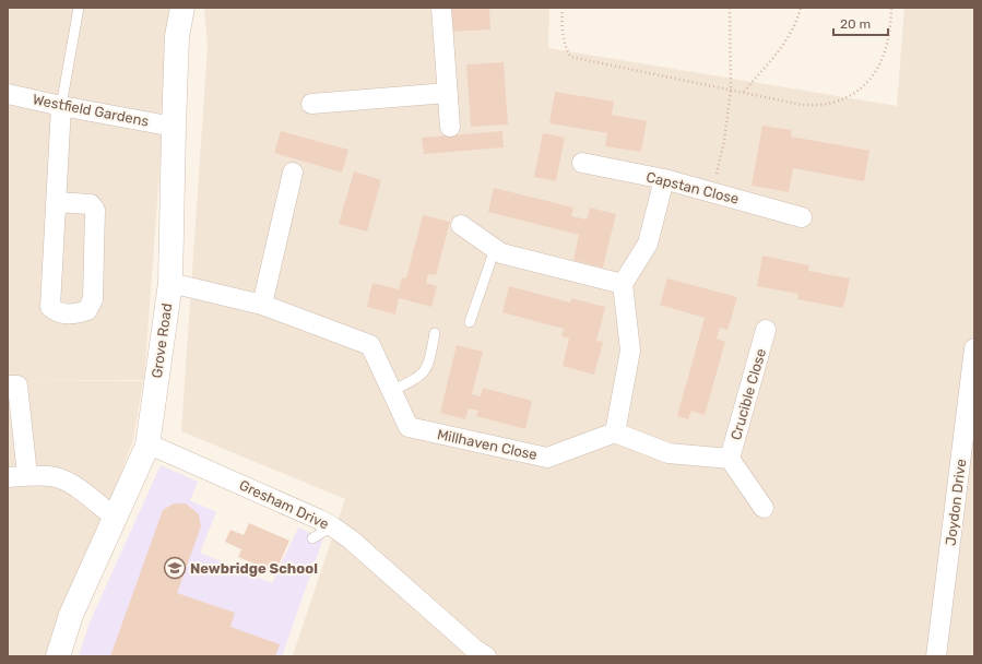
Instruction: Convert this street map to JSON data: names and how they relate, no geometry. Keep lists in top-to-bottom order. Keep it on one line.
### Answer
{"streets":{"street":["Westfield Gardens","Capstan Close","Grove Road","Crucible Close","Millhaven Close","Joydon Drive","Gresham Drive"]},"crossings":[["Westfield Gardens","Grove Road"],["Grove Road","Millhaven Close"],["Grove Road","Gresham Drive"],["Crucible Close","Millhaven Close"]],"places":{"school or university":["Newbridge School"]},"scale_bar":"20 m"}
